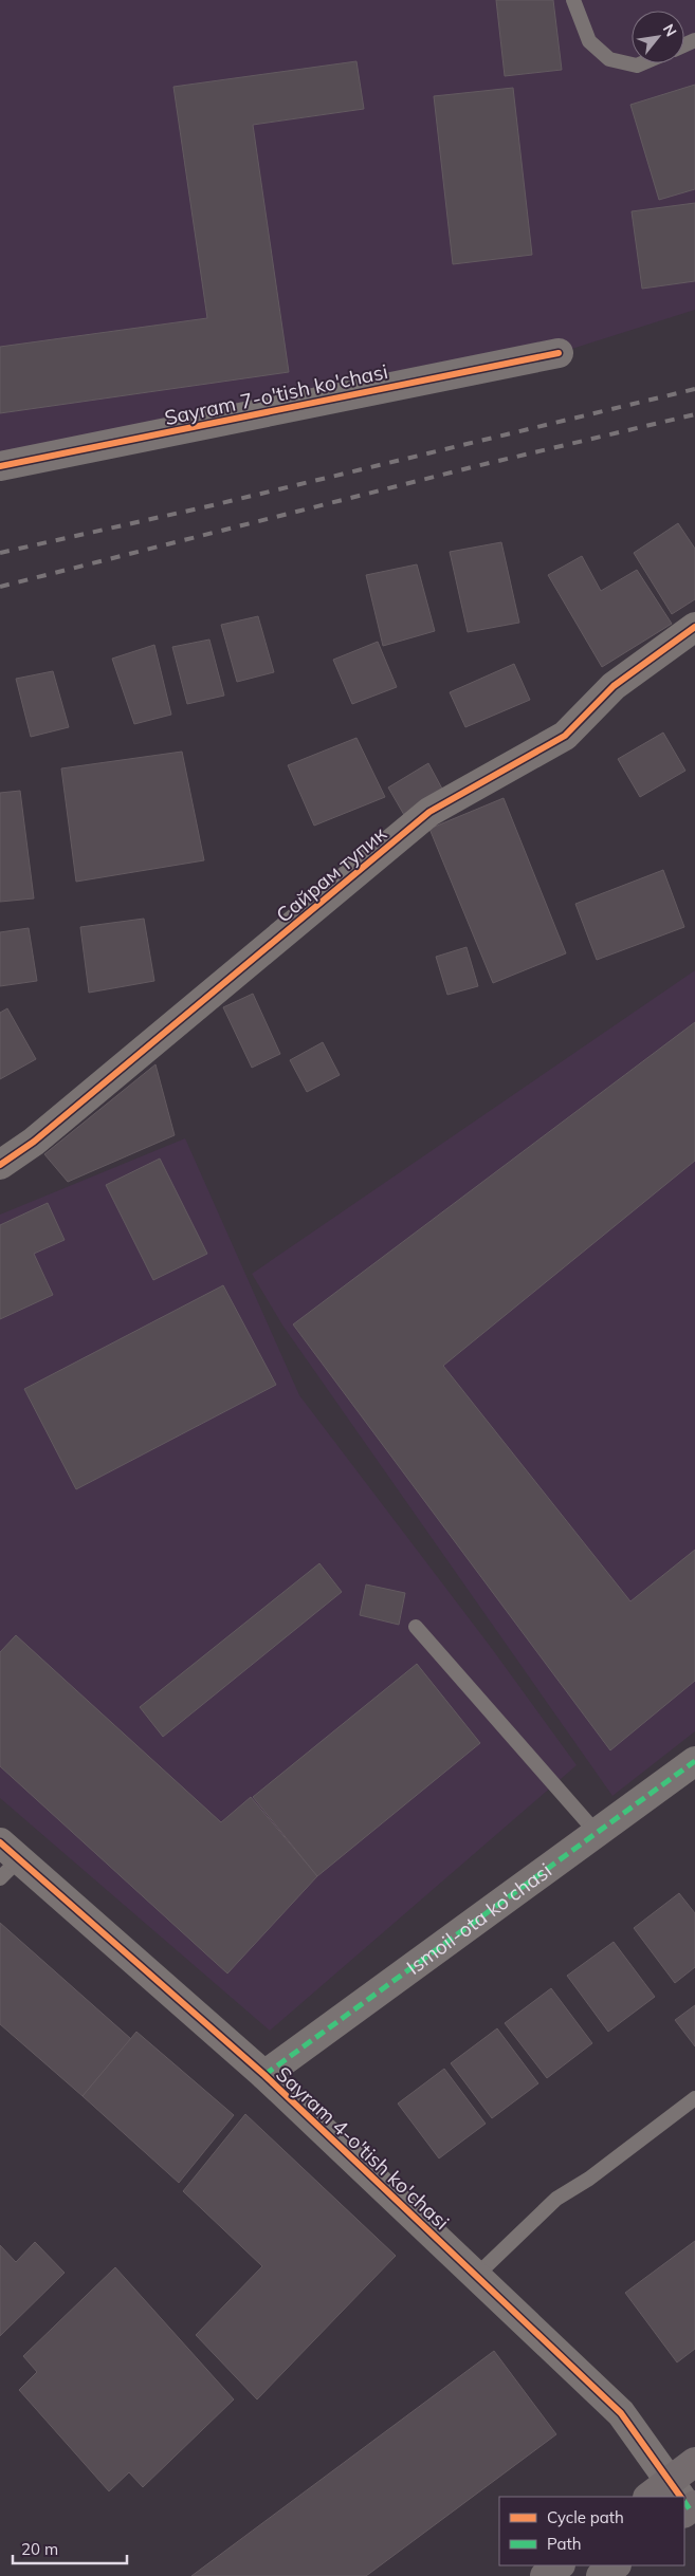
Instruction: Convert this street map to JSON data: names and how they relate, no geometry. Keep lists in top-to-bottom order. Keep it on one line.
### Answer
{"streets":{"street":["Sayram 7-o'tish ko'chasi","Сайрам тупик","Ismoil-ota ko'chasi","Sayram 4-o'tish ko'chasi"]},"crossings":[["Ismoil-ota ko'chasi","Sayram 4-o'tish ko'chasi"]],"legend":["Cycle path","Path"],"scale_bar":"20 m","north":"top right"}
